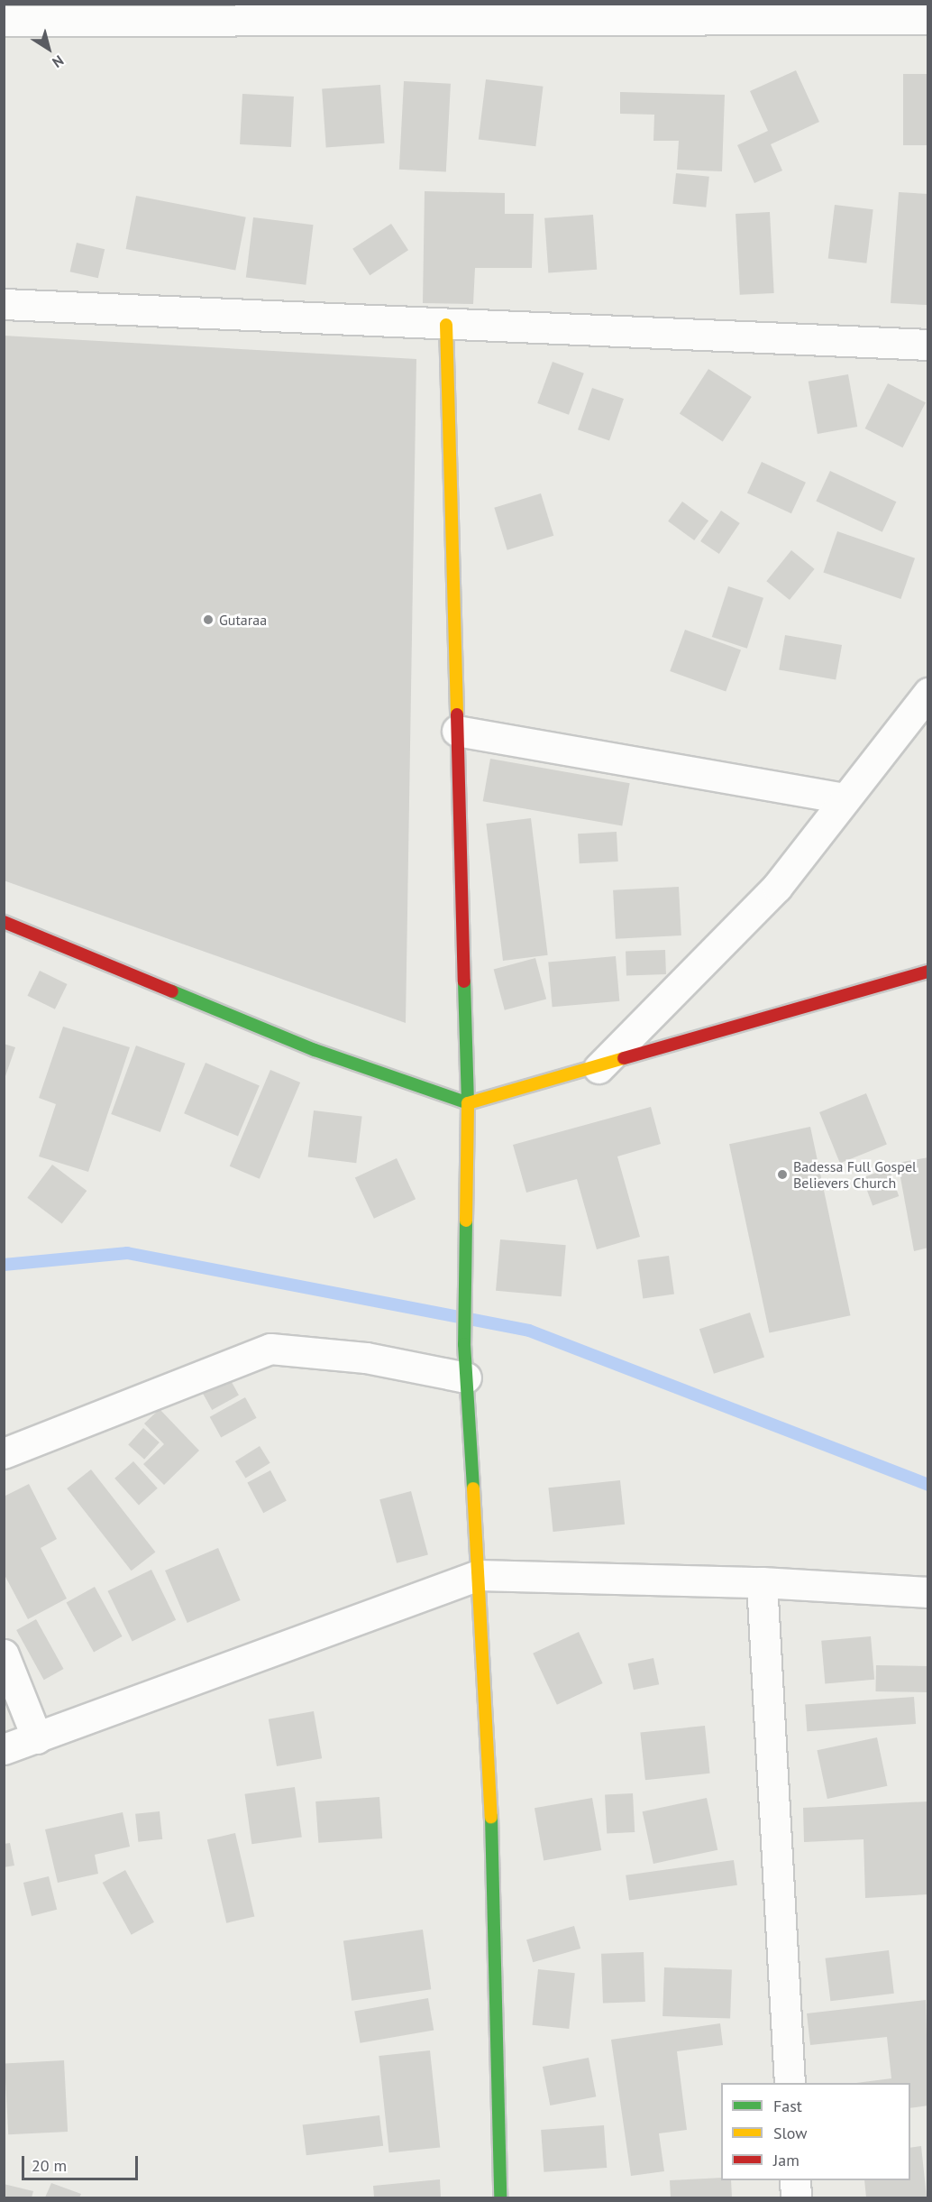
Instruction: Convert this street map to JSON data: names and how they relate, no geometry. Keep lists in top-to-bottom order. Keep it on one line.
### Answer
{"places":["Gutaraa","Badessa Full Gospel Believers Church"],"legend":["Fast","Slow","Jam"],"scale_bar":"20 m","north":"bottom right"}
